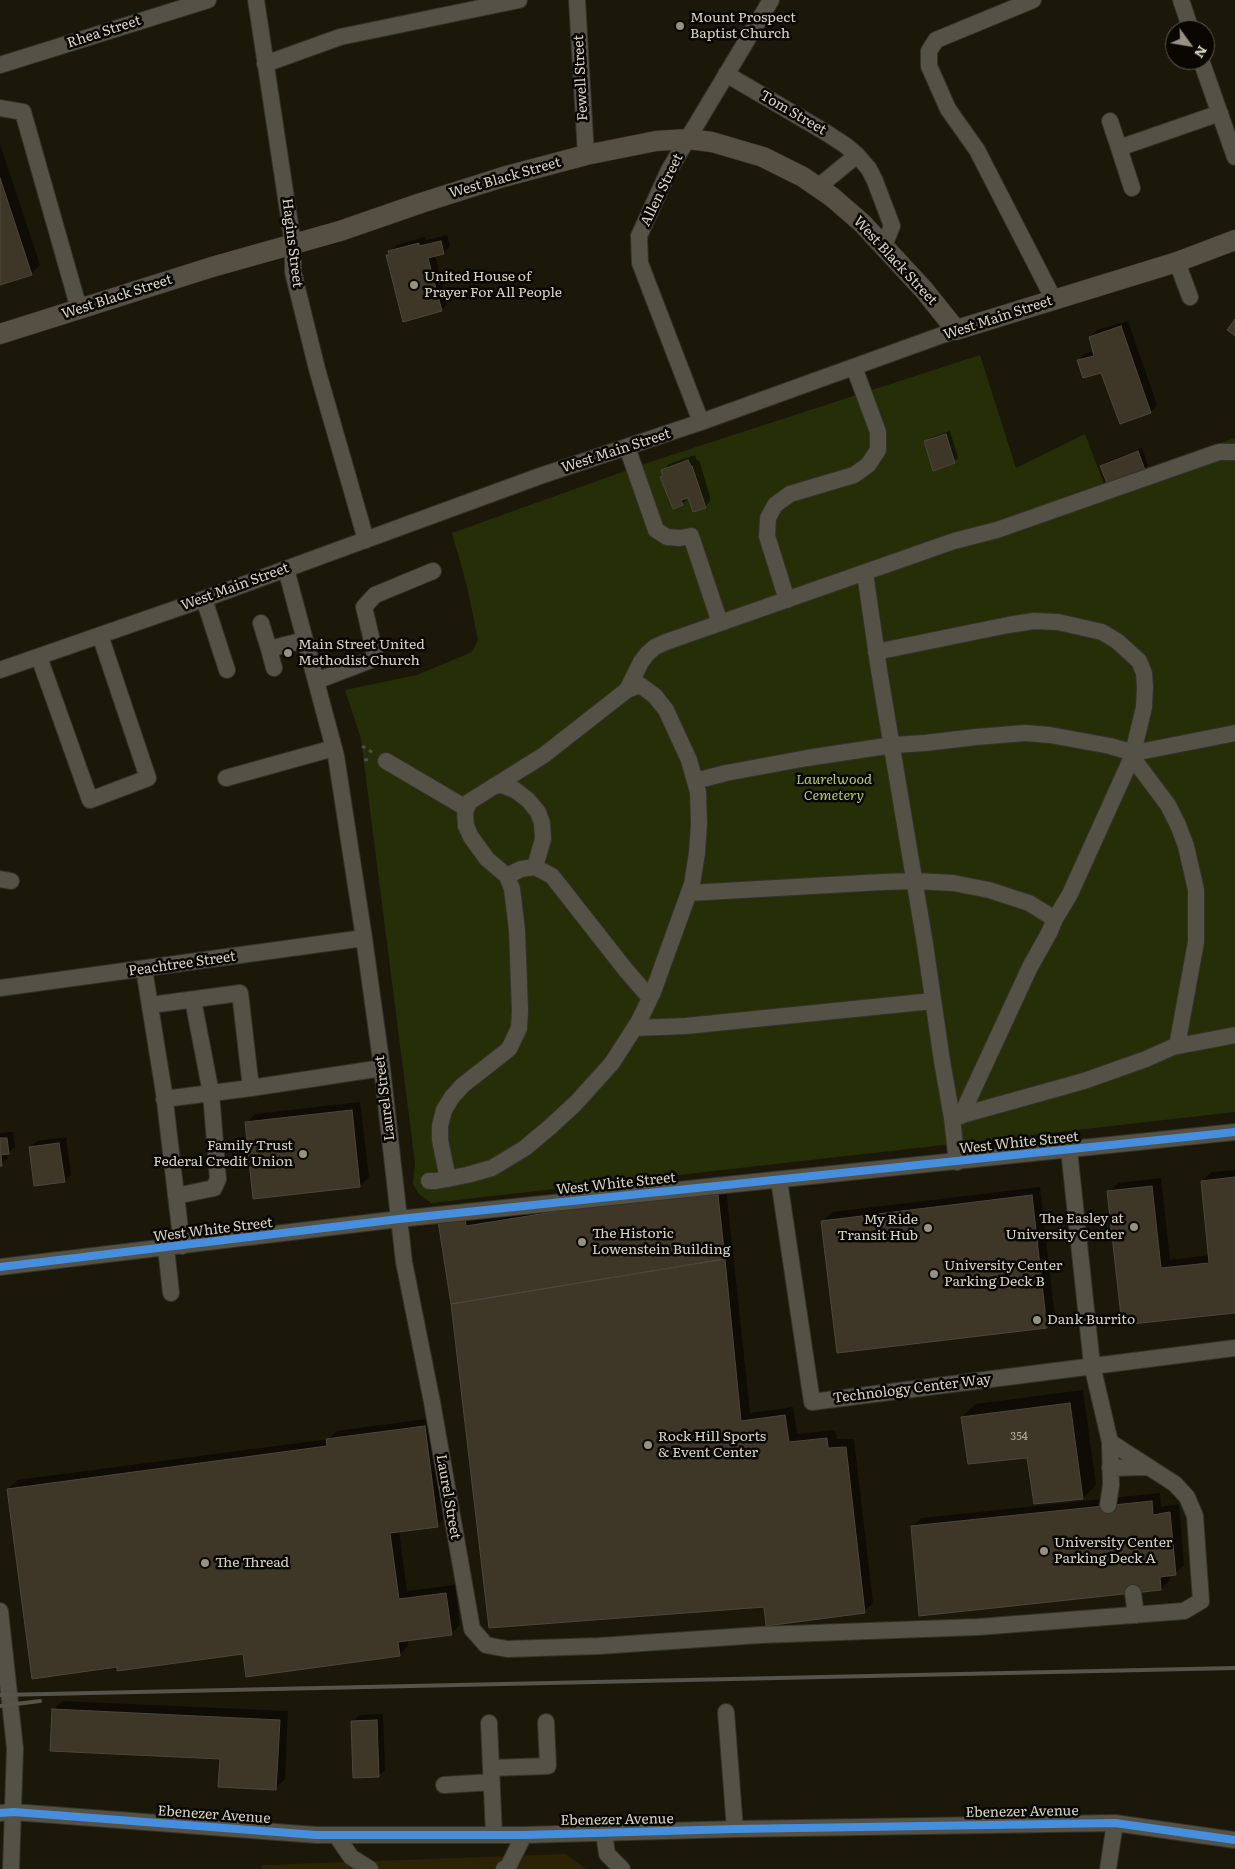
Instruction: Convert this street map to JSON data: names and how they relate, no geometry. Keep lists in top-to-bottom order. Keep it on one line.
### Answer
{"streets":{"main road":["West Black Street","West Main Street"],"street":["Rhea Street","Fewell Street","Tom Street","Allen Street","Hagins Street","Peachtree Street","Laurel Street","West White Street","Technology Center Way","Ebenezer Avenue"]},"crossings":[["Fewell Street","West Black Street"],["Tom Street","West Black Street"],["Tom Street","Allen Street"],["West Black Street","Allen Street"],["West Black Street","Hagins Street"],["West Black Street","West Main Street"],["Allen Street","West Main Street"],["Hagins Street","West Main Street"],["West Main Street","Laurel Street"],["Peachtree Street","Laurel Street"],["Laurel Street","West White Street"],["West White Street","Technology Center Way"]],"parks":["Laurelwood Cemetery"],"places":["Mount Prospect Baptist Church","United House of Prayer For All People","Main Street United Methodist Church","Family Trust Federal Credit Union","The Easley at University Center","My Ride Transit Hub","The Historic Lowenstein Building","University Center Parking Deck B","Dank Burrito","Rock Hill Sports & Event Center","University Center Parking Deck A","The Thread"],"house_numbers":["354"],"north":"bottom right"}
